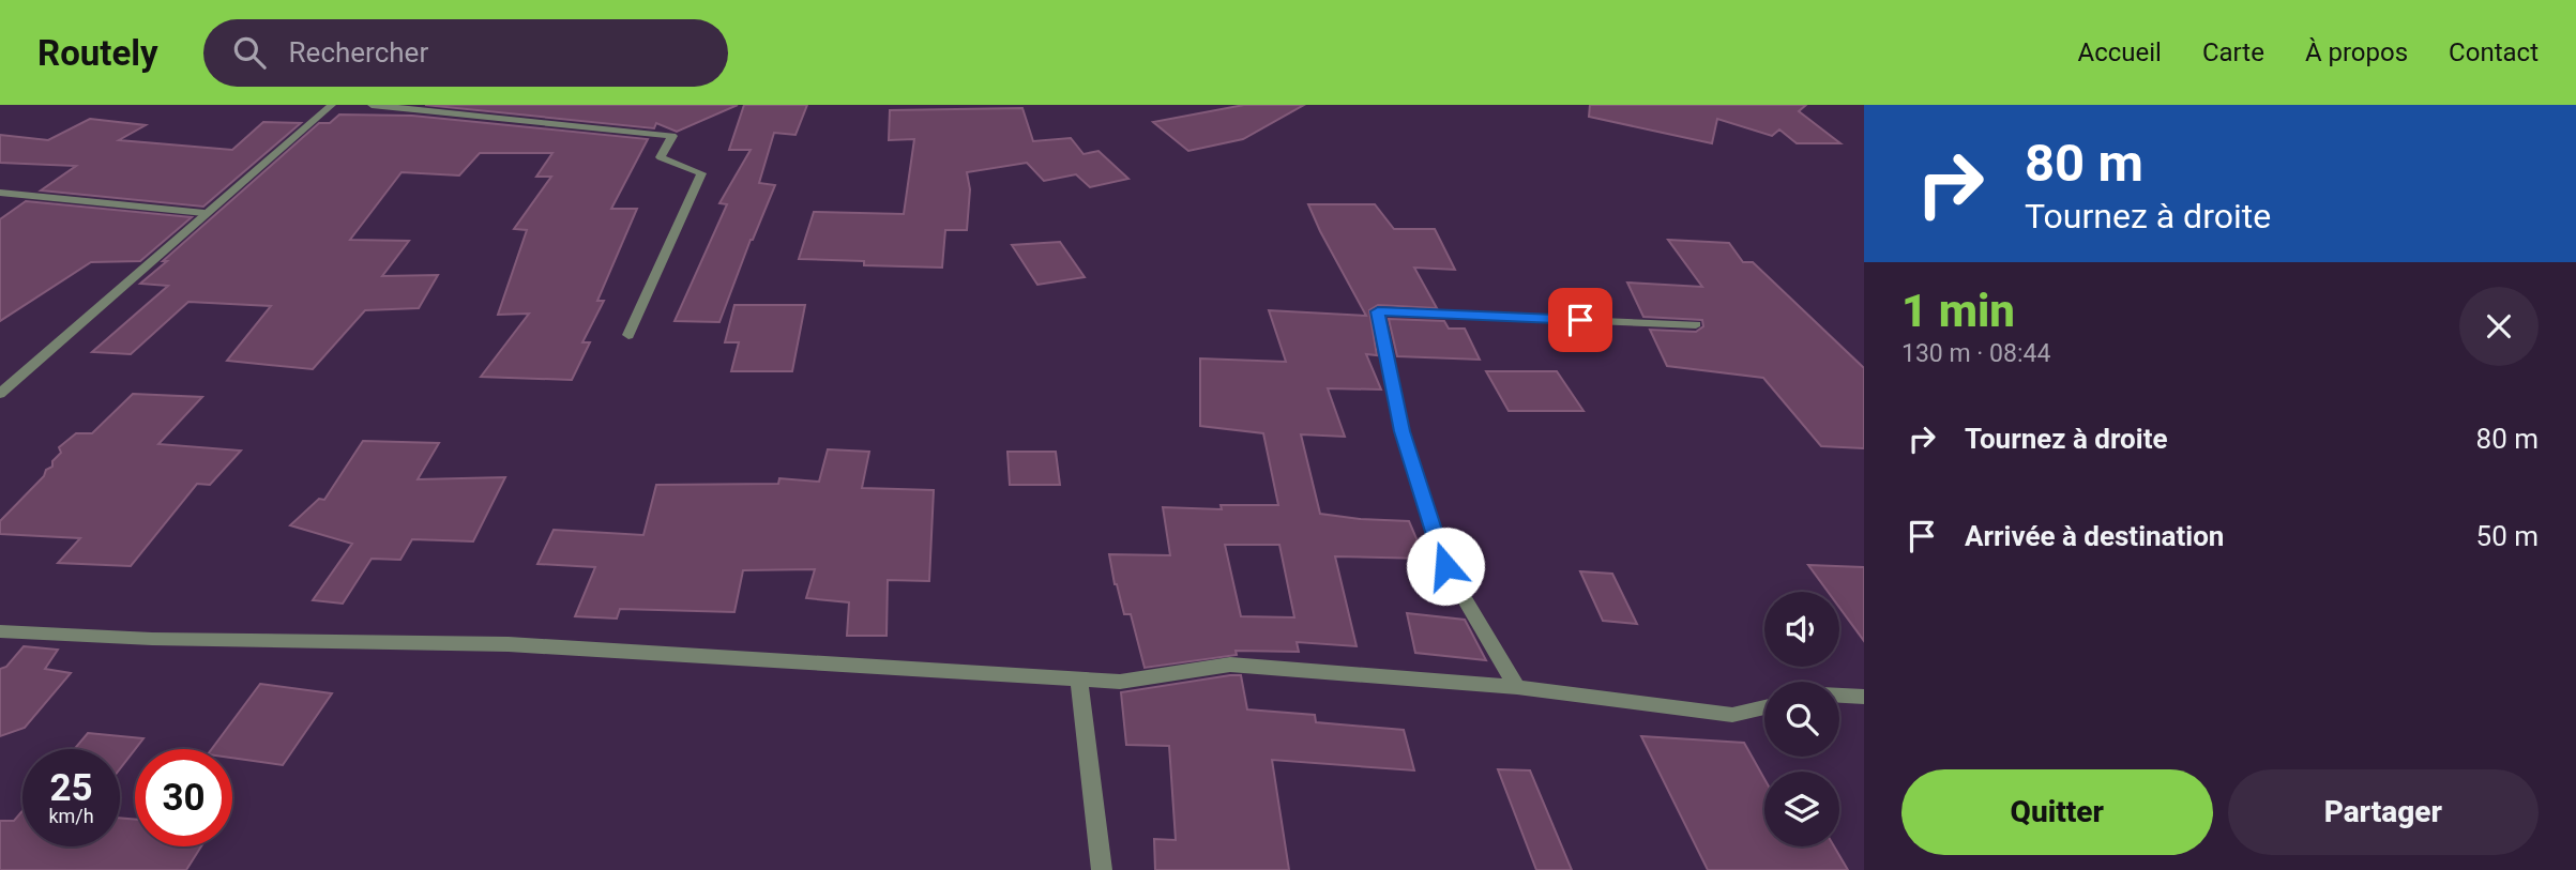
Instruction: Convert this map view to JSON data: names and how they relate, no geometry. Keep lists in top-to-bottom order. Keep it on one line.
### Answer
{"page":{"header":"Routely","search":"Rechercher","nav":["Accueil","Carte","À propos","Contact"],"turn":["80 m","Tournez à droite"],"heading":["1 min","130 m · 08:44"],"list":[{"name":"Tournez à droite","value":"80 m"},{"name":"Arrivée à destination","value":"50 m"}],"speed":"25 km/h","limit":"30","buttons":["Quitter","Partager"]}}
